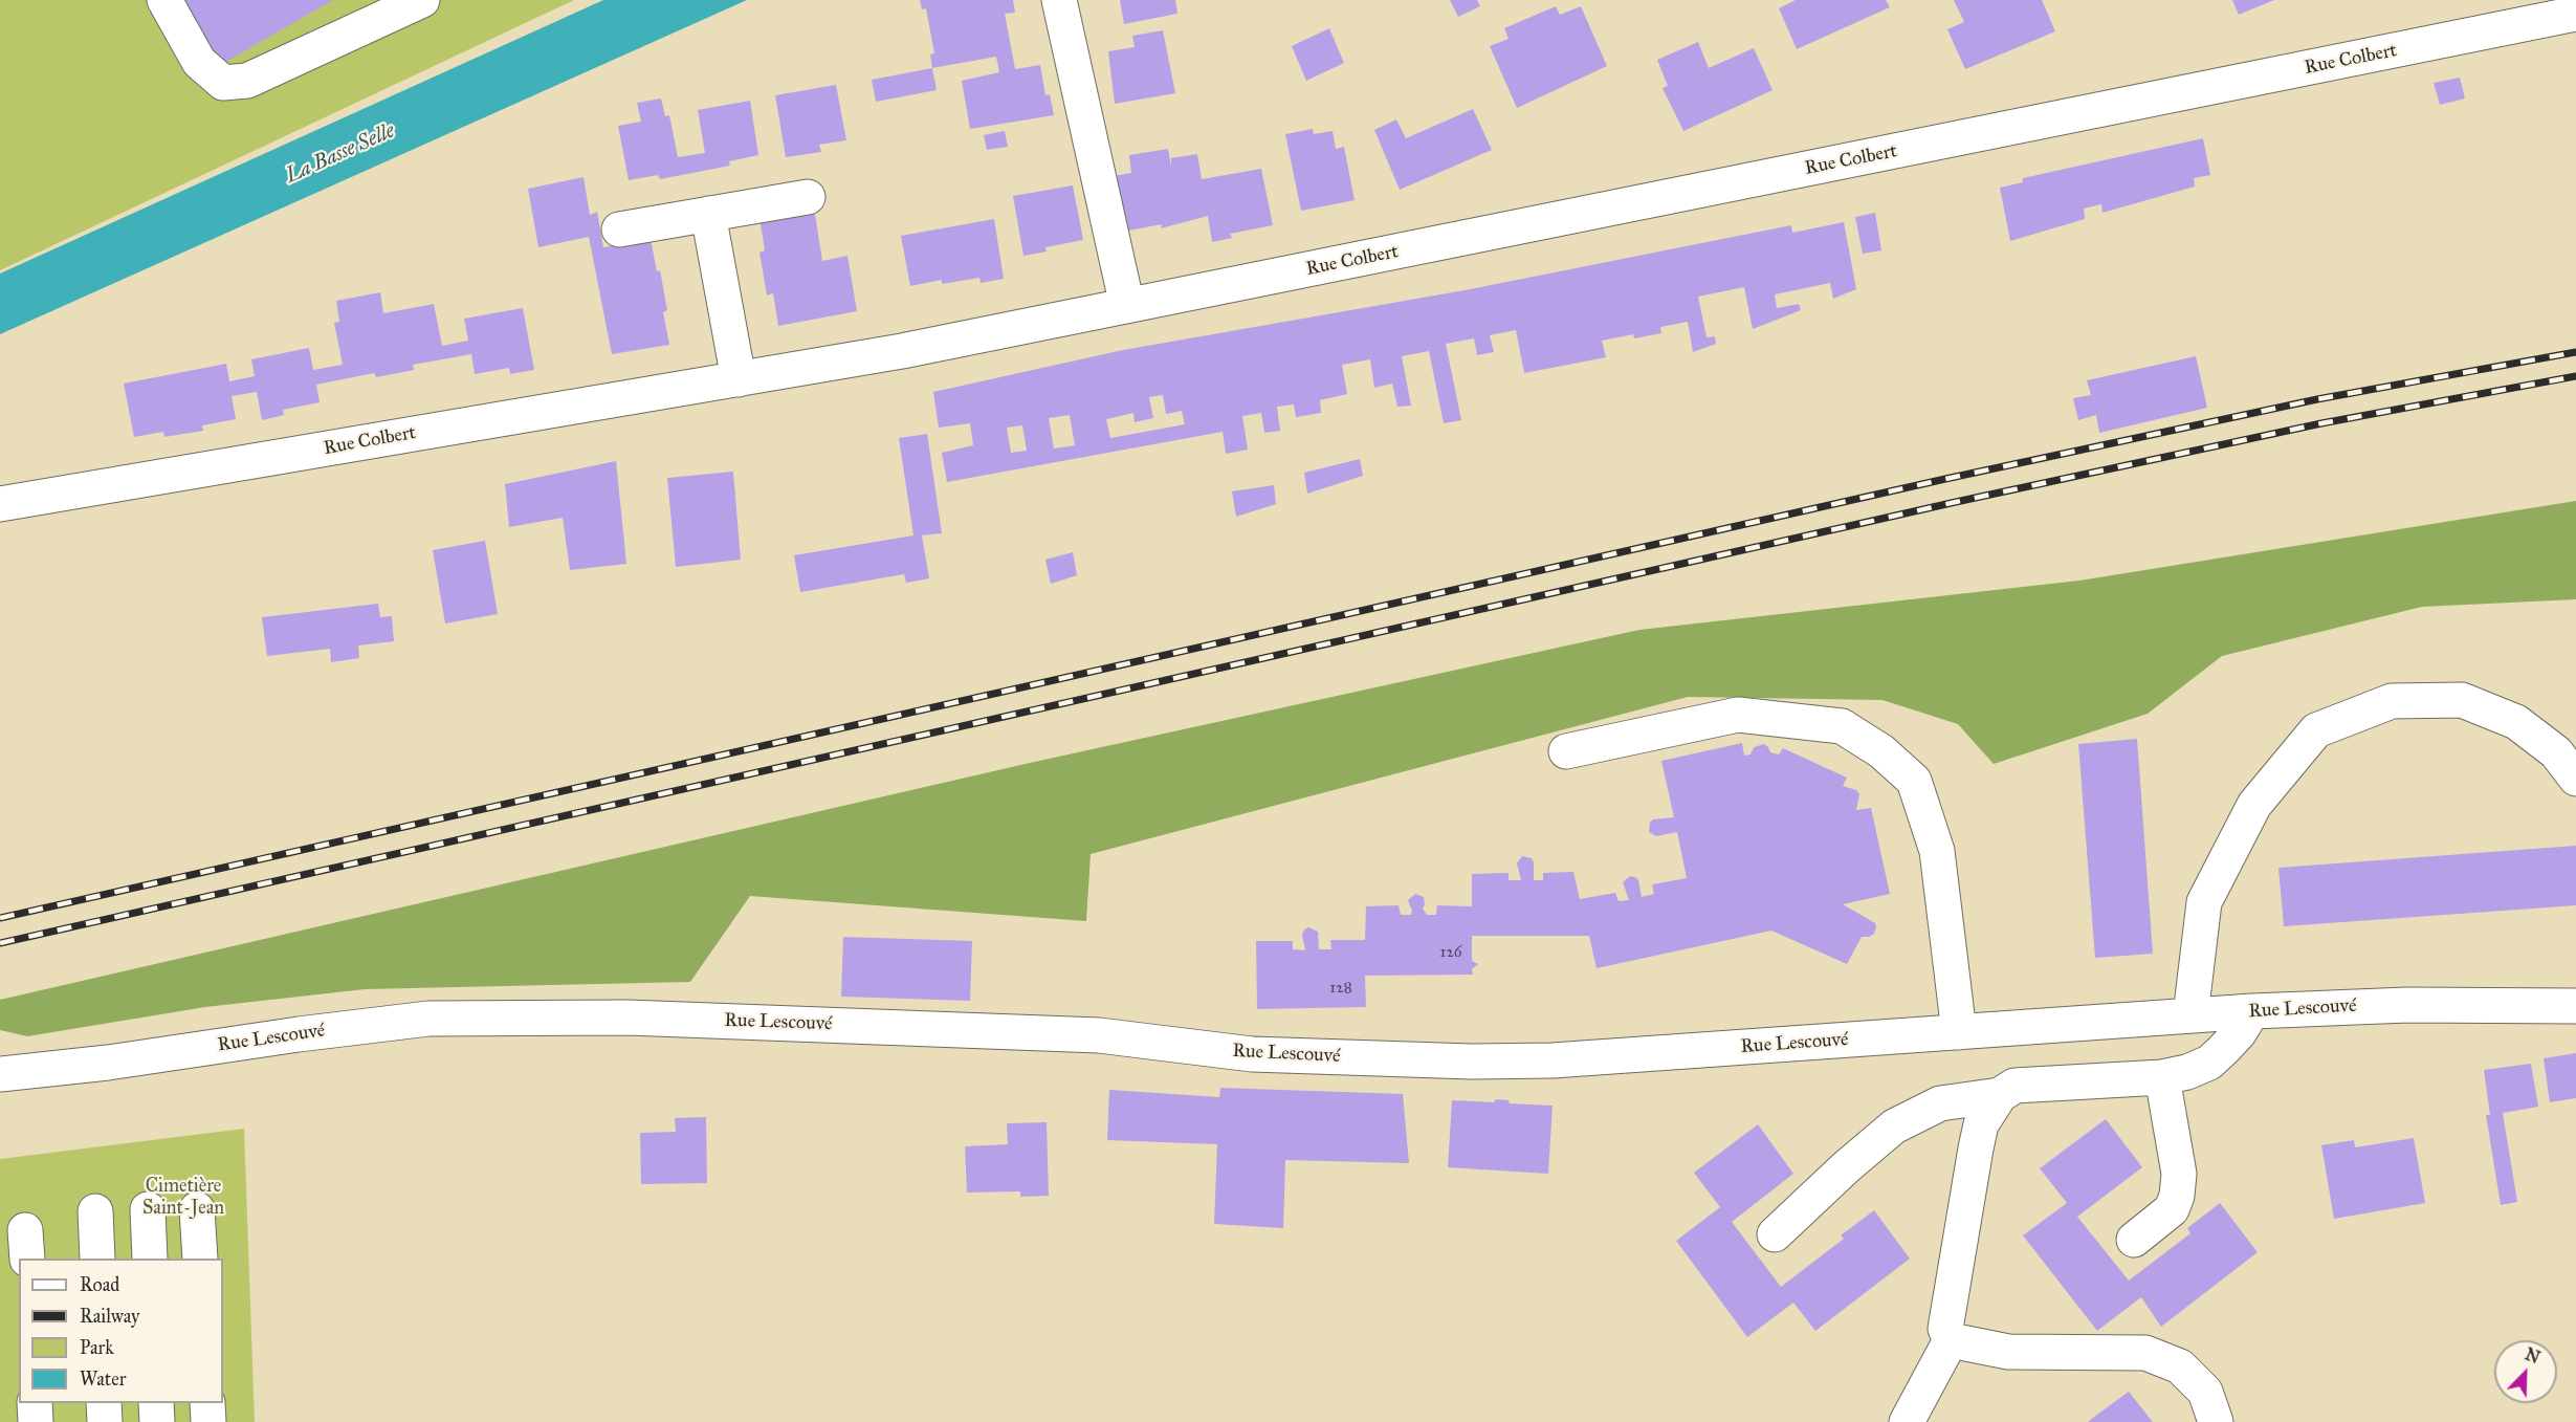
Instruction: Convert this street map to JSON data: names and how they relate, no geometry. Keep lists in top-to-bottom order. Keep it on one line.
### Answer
{"streets":{"street":["Rue Colbert","Rue Lescouvé"]},"water":["La Basse Selle"],"parks":["Cimetière Saint-Jean"],"house_numbers":["126","128"],"legend":["Road","Railway","Park","Water"],"north":"top right"}
